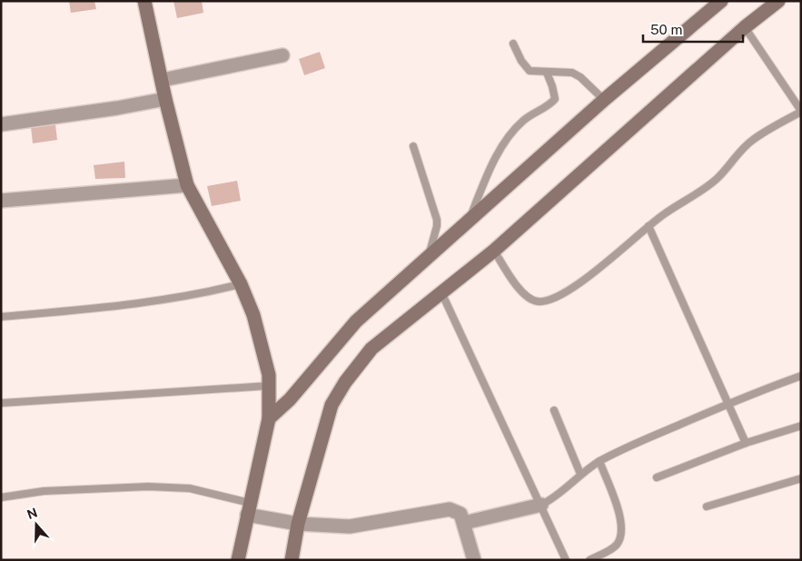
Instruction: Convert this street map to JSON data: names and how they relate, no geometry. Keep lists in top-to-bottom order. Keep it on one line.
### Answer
{"scale_bar":"50 m","north":"top"}
